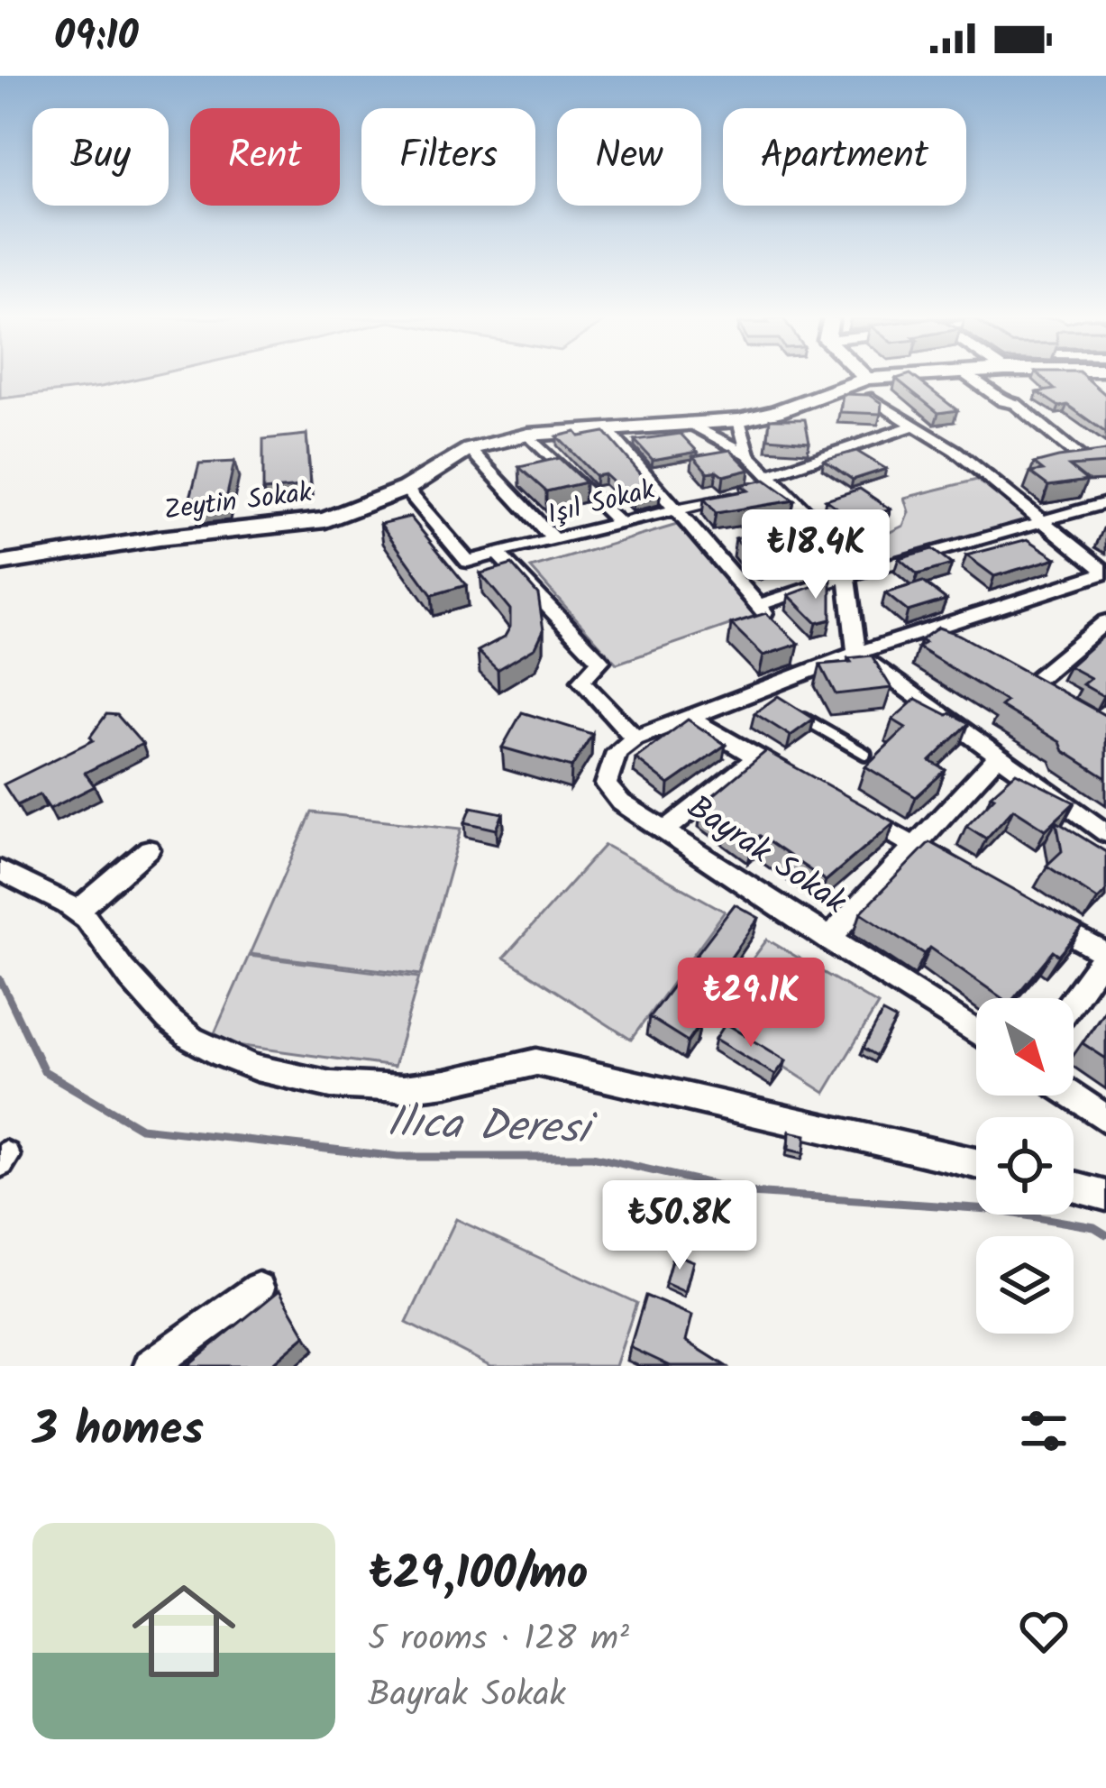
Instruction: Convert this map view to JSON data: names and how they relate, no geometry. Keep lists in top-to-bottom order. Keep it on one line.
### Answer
{"streets":{"street":["Zeytin Sokak","Işıl Sokak","Bayrak Sokak"]},"water":["Ilıca Deresi"],"north":"bottom right","page":{"status":"09:10","chip":["Buy","Rent","Filters","New","Apartment"],"price":["₺18.4K","₺29.1K","₺50.8K"],"heading":"3 homes","list":[{"name":"₺29,100/mo","note":"5 rooms · 128 m² · Bayrak Sokak"}]}}
